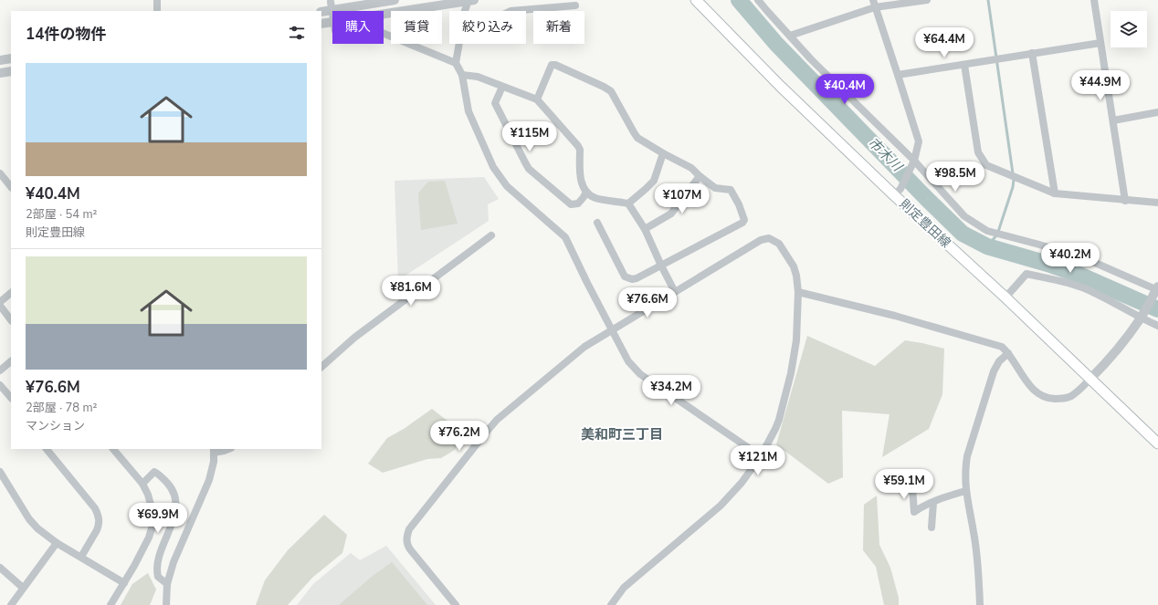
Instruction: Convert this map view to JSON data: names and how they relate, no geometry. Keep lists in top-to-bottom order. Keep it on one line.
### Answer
{"streets":{"main road":["則定豊田線"]},"districts":["美和町三丁目"],"water":["市木川"],"page":{"chip":["購入","賃貸","絞り込み","新着"],"heading":"14件の物件","price":["¥64.4M","¥44.9M","¥40.4M","¥115M","¥98.5M","¥107M","¥40.2M","¥81.6M","¥76.6M","¥34.2M","¥76.2M","¥121M","¥59.1M","¥69.9M"],"list":[{"name":"¥40.4M","note":"2部屋 · 54 m² · 則定豊田線"},{"name":"¥76.6M","note":"2部屋 · 78 m² · マンション"}]}}
